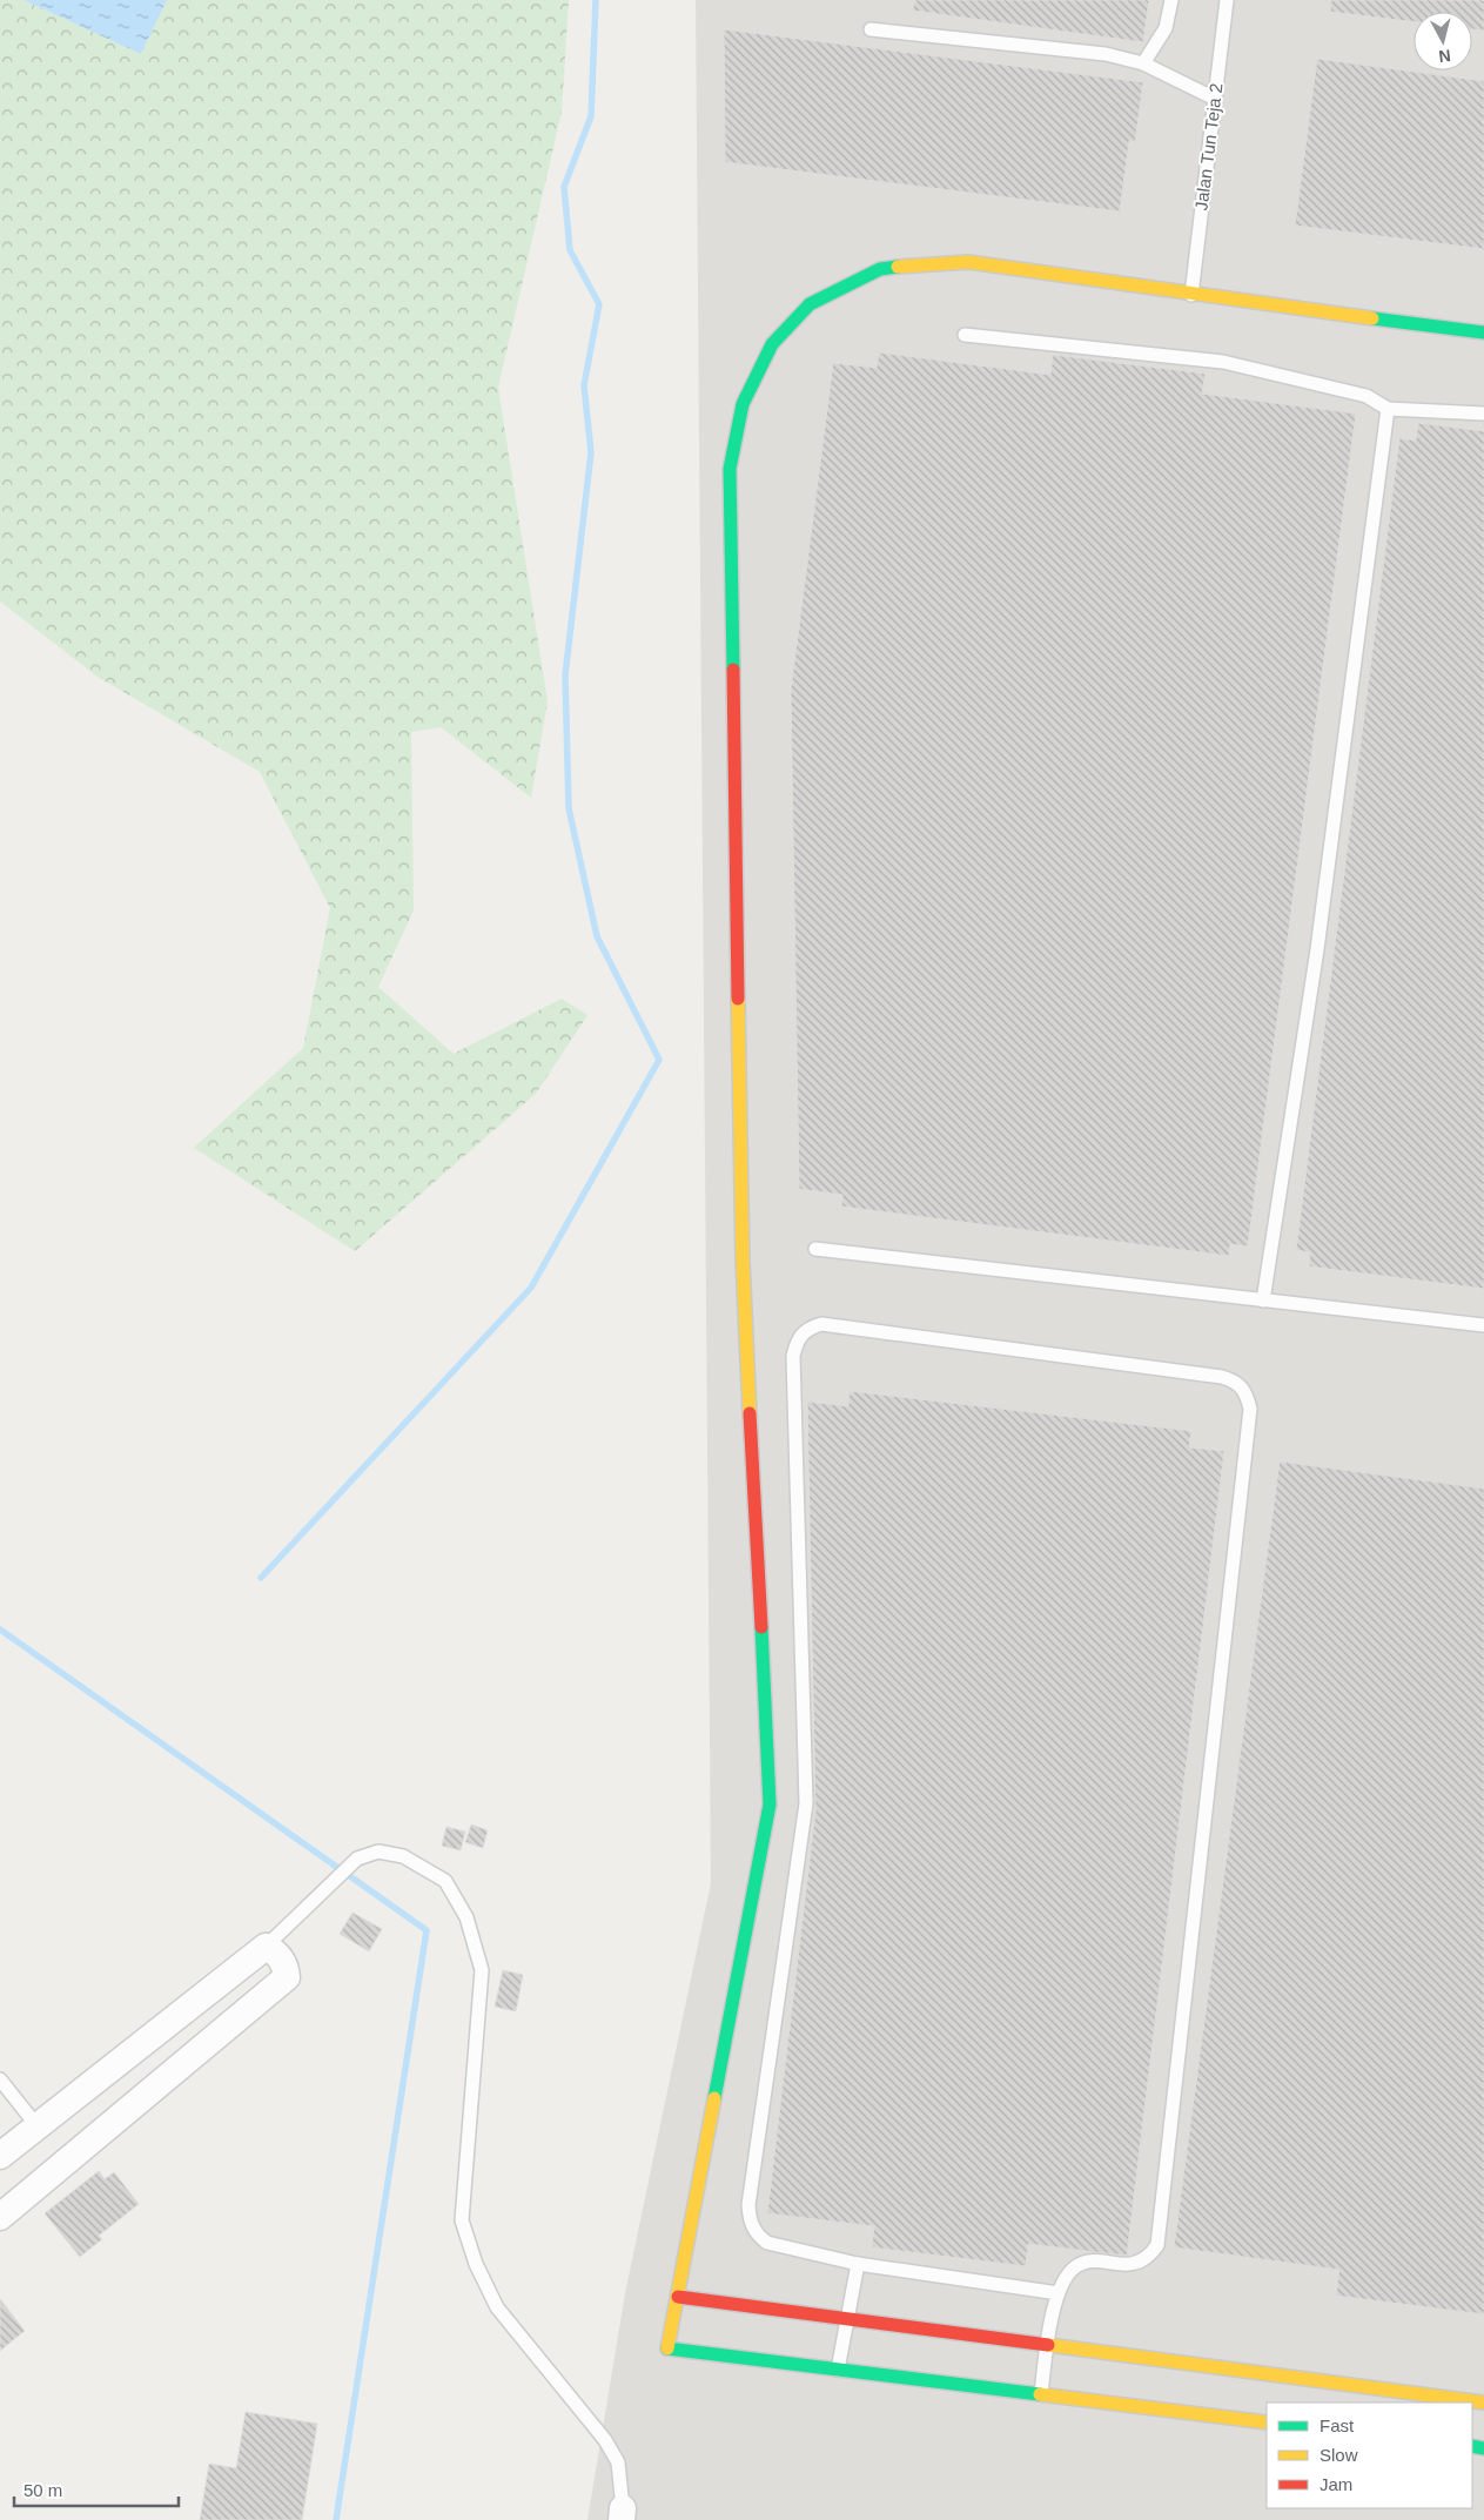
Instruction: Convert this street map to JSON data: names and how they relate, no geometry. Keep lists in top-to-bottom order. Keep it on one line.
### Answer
{"streets":{"lane":["Jalan Tun Teja 2"]},"legend":["Fast","Slow","Jam"],"scale_bar":"50 m","north":"bottom"}
